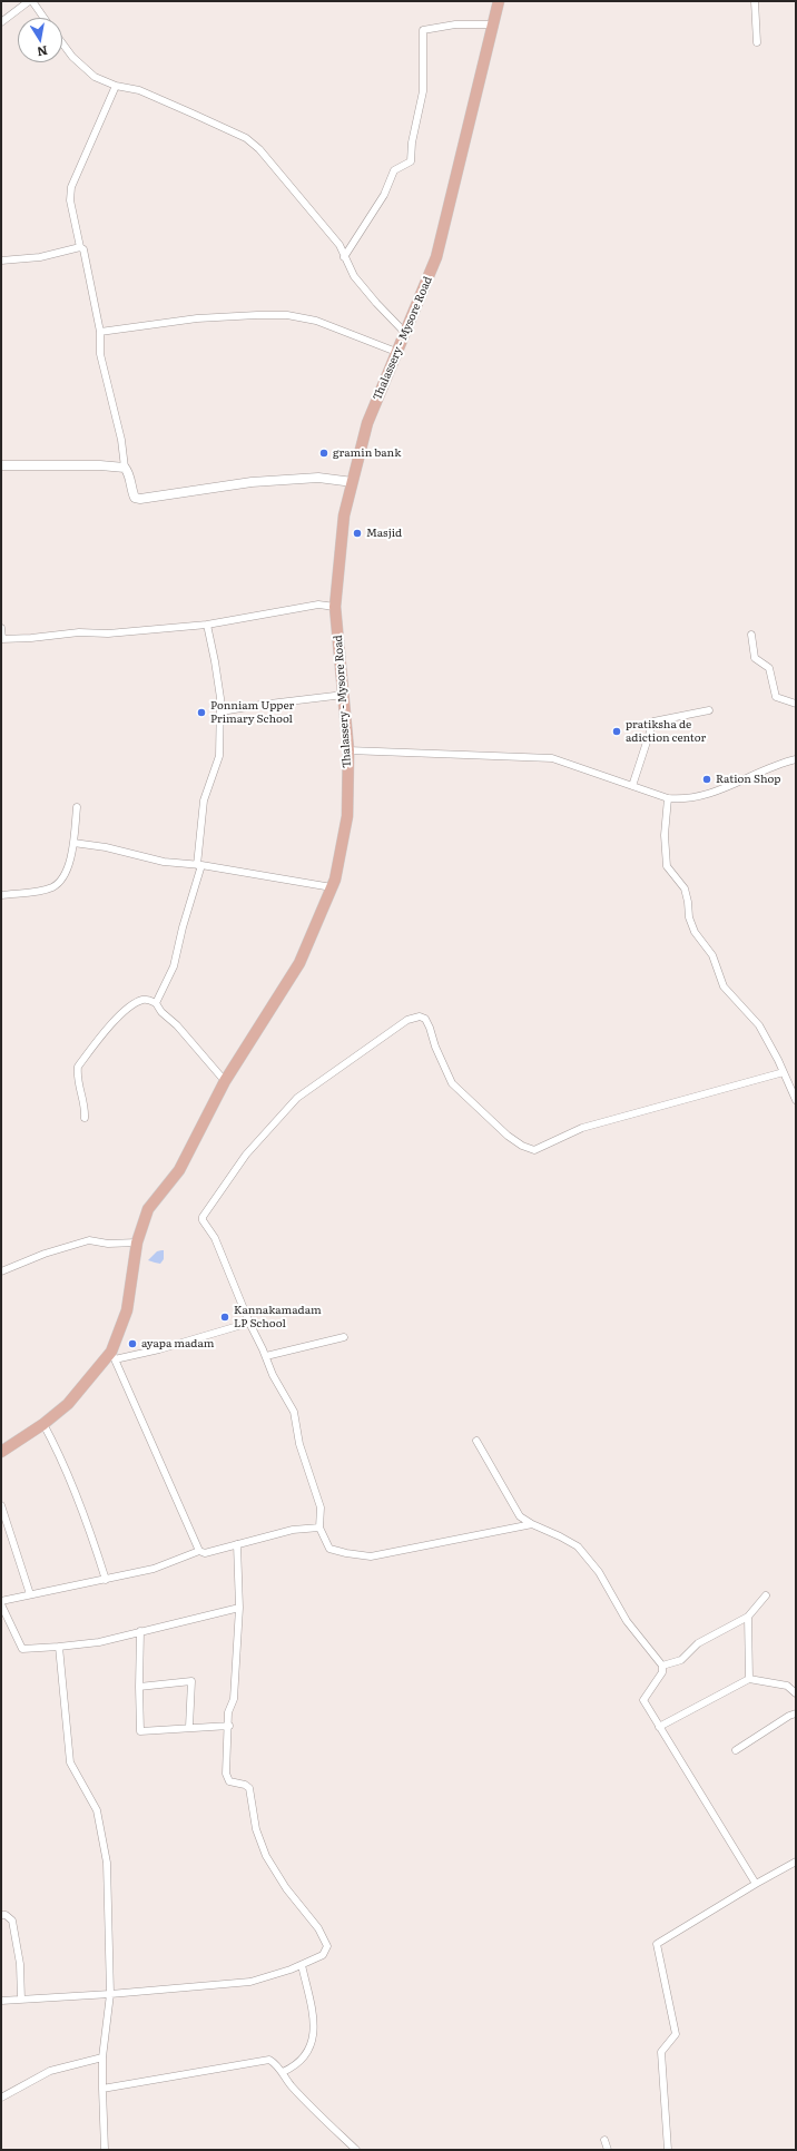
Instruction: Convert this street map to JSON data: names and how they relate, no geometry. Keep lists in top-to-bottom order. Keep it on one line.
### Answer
{"streets":{"main road":["Thalassery - Mysore Road"]},"places":["gramin bank","Masjid","Ponniam Upper Primary School","pratiksha de adiction centor","Ration Shop","Kannakamadam LP School","ayapa madam"],"north":"bottom"}
